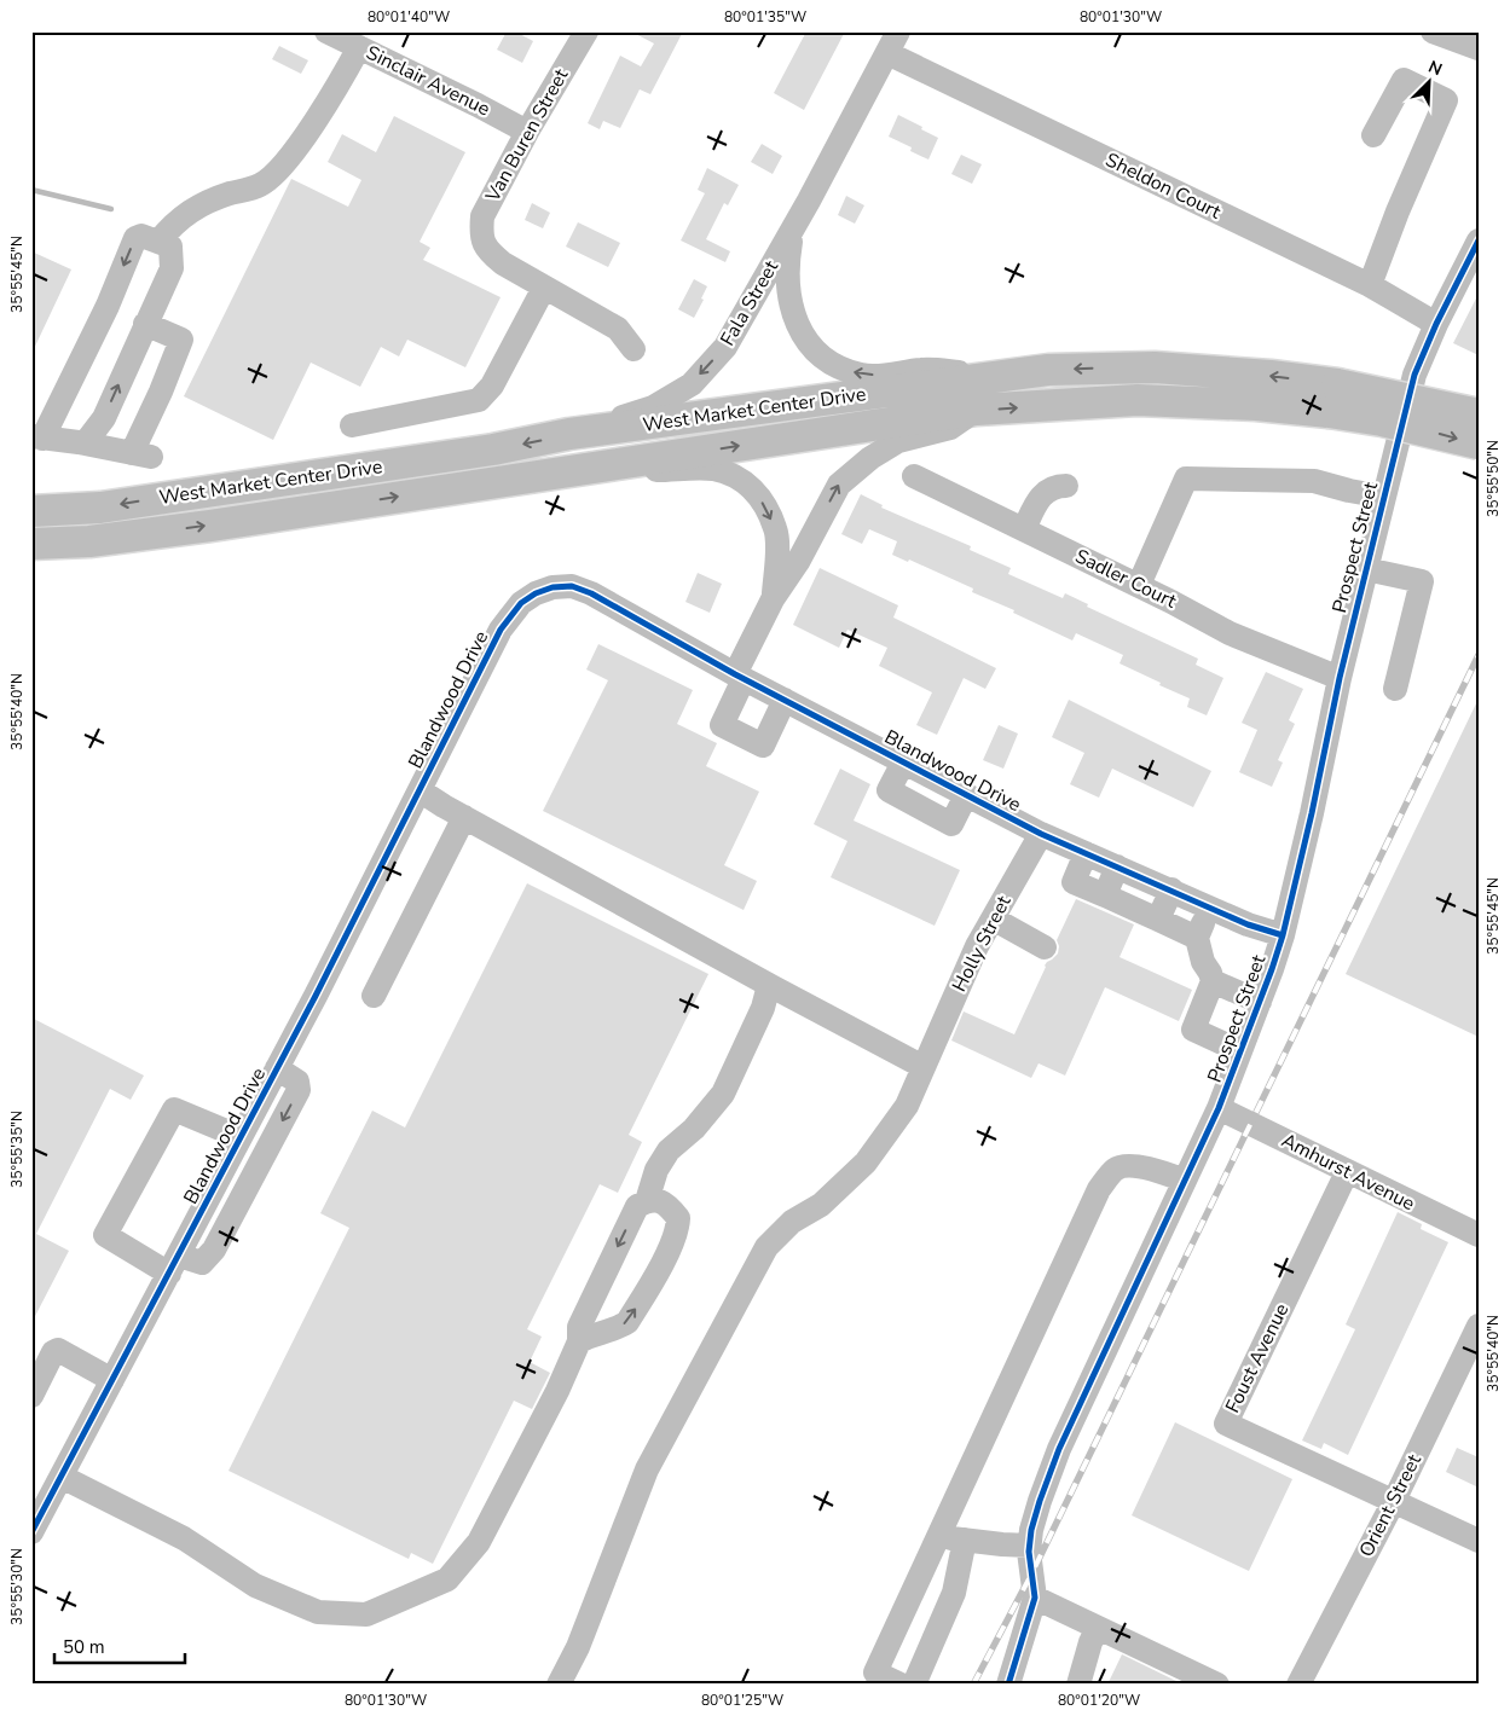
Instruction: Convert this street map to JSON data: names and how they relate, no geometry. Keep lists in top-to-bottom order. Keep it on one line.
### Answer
{"streets":{"main road":["West Market Center Drive"],"street":["Sinclair Avenue","Van Buren Street","Sheldon Court","Fala Street","Prospect Street","Sadler Court","Blandwood Drive","Holly Street","Amhurst Avenue","Foust Avenue","Orient Street"]},"crossings":[["Sinclair Avenue","Van Buren Street"],["Sheldon Court","Fala Street"],["Sheldon Court","Prospect Street"],["Fala Street","West Market Center Drive"],["Prospect Street","Sadler Court"],["Prospect Street","Blandwood Drive"],["Prospect Street","Amhurst Avenue"],["Blandwood Drive","Holly Street"],["Amhurst Avenue","Foust Avenue"],["Foust Avenue","Orient Street"]],"scale_bar":"50 m","north":"top right","coordinates":["80°01'40\"W","80°01'35\"W","80°01'30\"W","35°55'45\"N","35°55'50\"N","35°55'40\"N","35°55'35\"N","35°55'30\"N","80°01'25\"W","80°01'20\"W"]}
